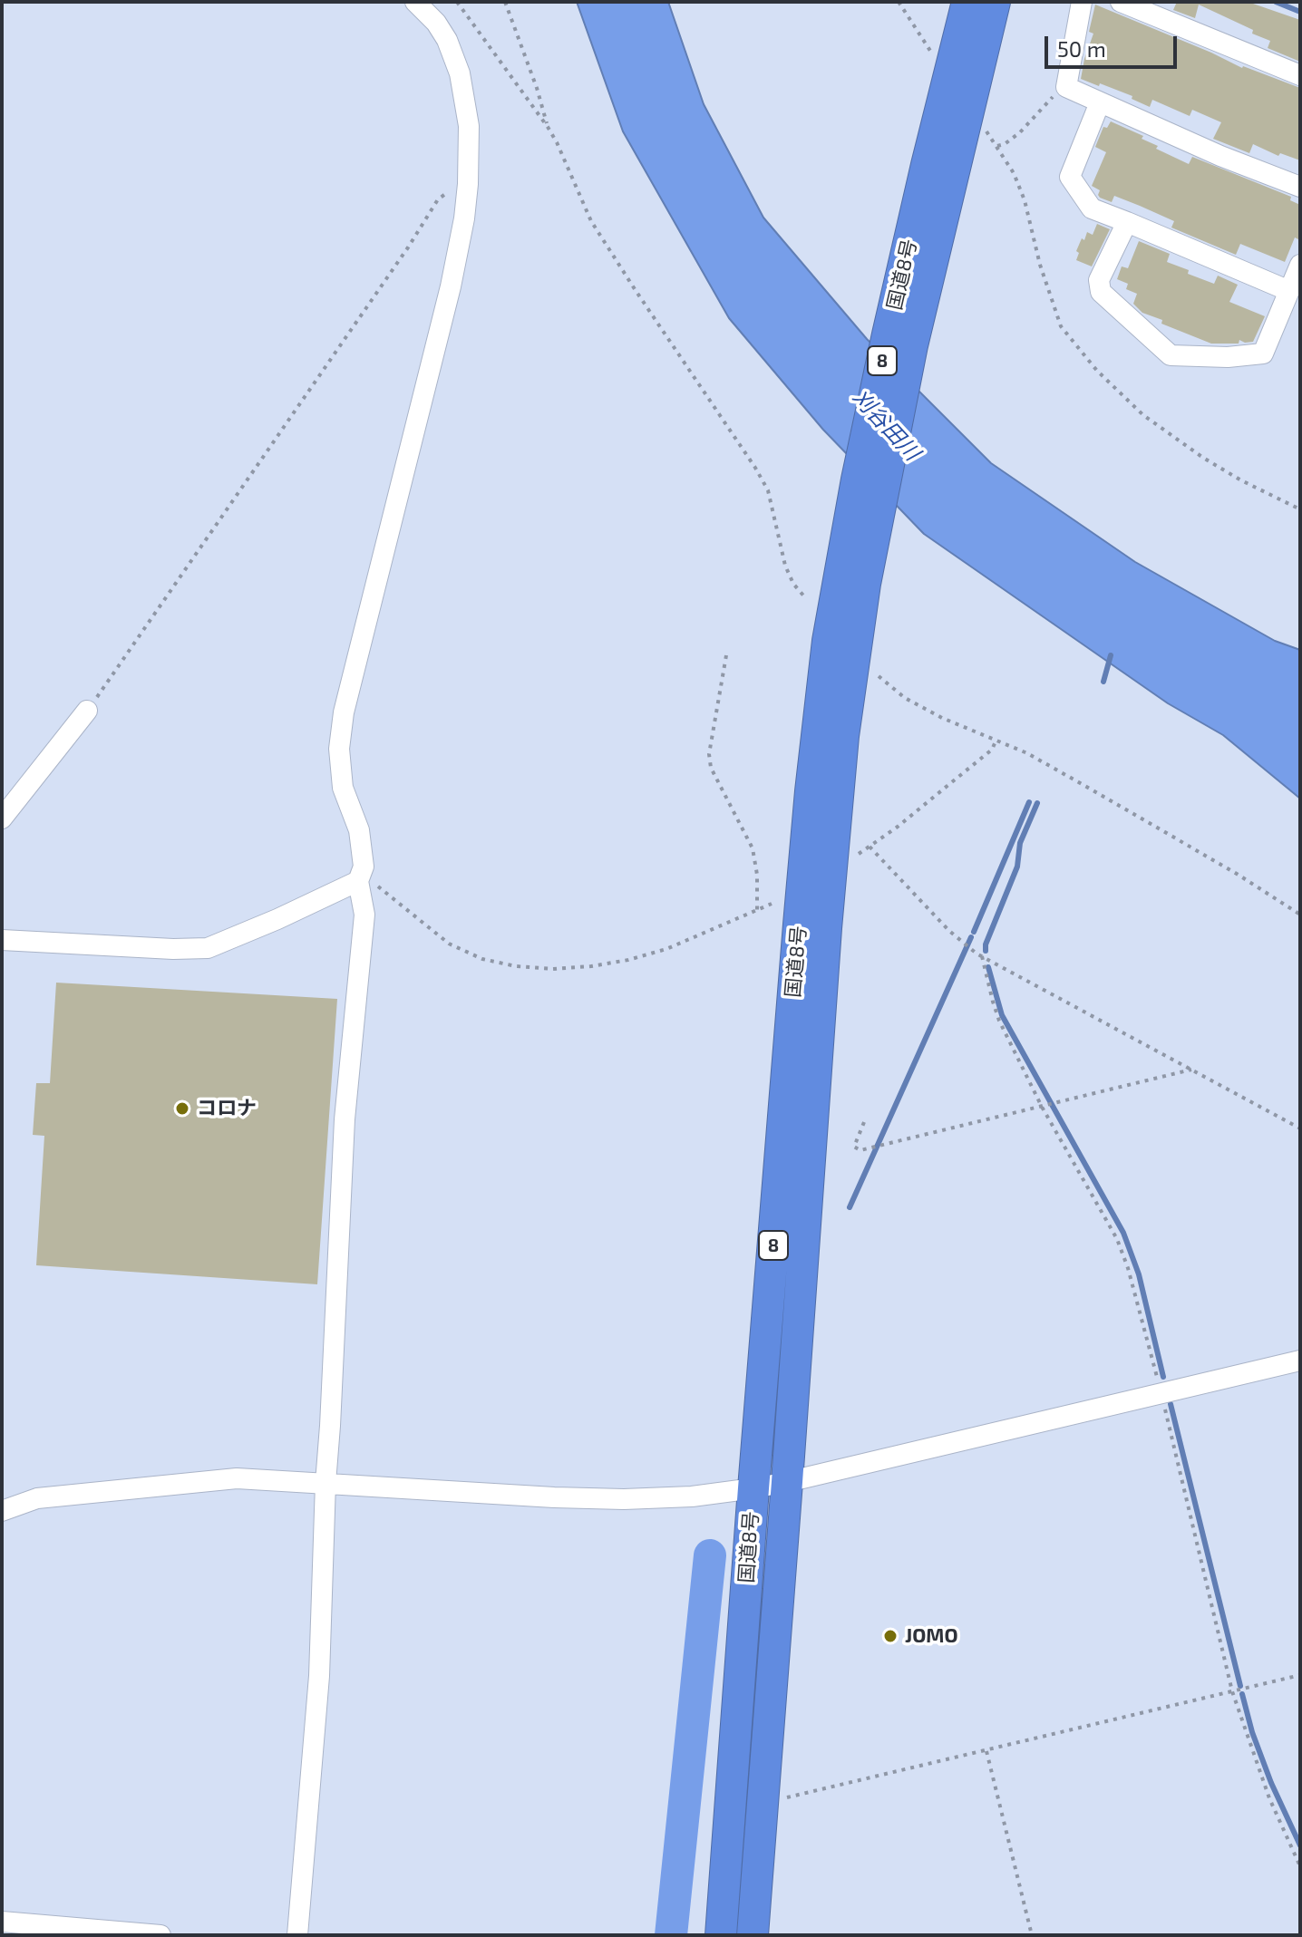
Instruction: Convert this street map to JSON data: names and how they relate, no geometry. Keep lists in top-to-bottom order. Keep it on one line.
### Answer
{"streets":{"highway":["国道8号","8"]},"water":["刈谷田川"],"places":["コロナ","JOMO"],"scale_bar":"50 m"}
